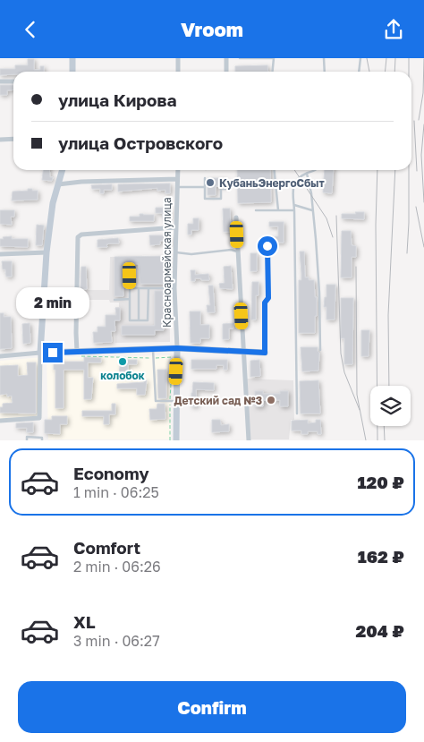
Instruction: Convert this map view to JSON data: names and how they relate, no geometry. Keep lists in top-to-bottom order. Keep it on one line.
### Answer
{"streets":{"street":["Красноармейская улица"]},"places":["КубаньЭнергоСбыт","колобок","Детский сад №3"],"page":{"header":"Vroom","banner":["улица Кирова","улица Островского"],"bubble":"2 min","list":[{"name":"Economy","note":"1 min · 06:25","value":"120 ₽"},{"name":"Comfort","note":"2 min · 06:26","value":"162 ₽"},{"name":"XL","note":"3 min · 06:27","value":"204 ₽"}],"buttons":"Confirm"}}
